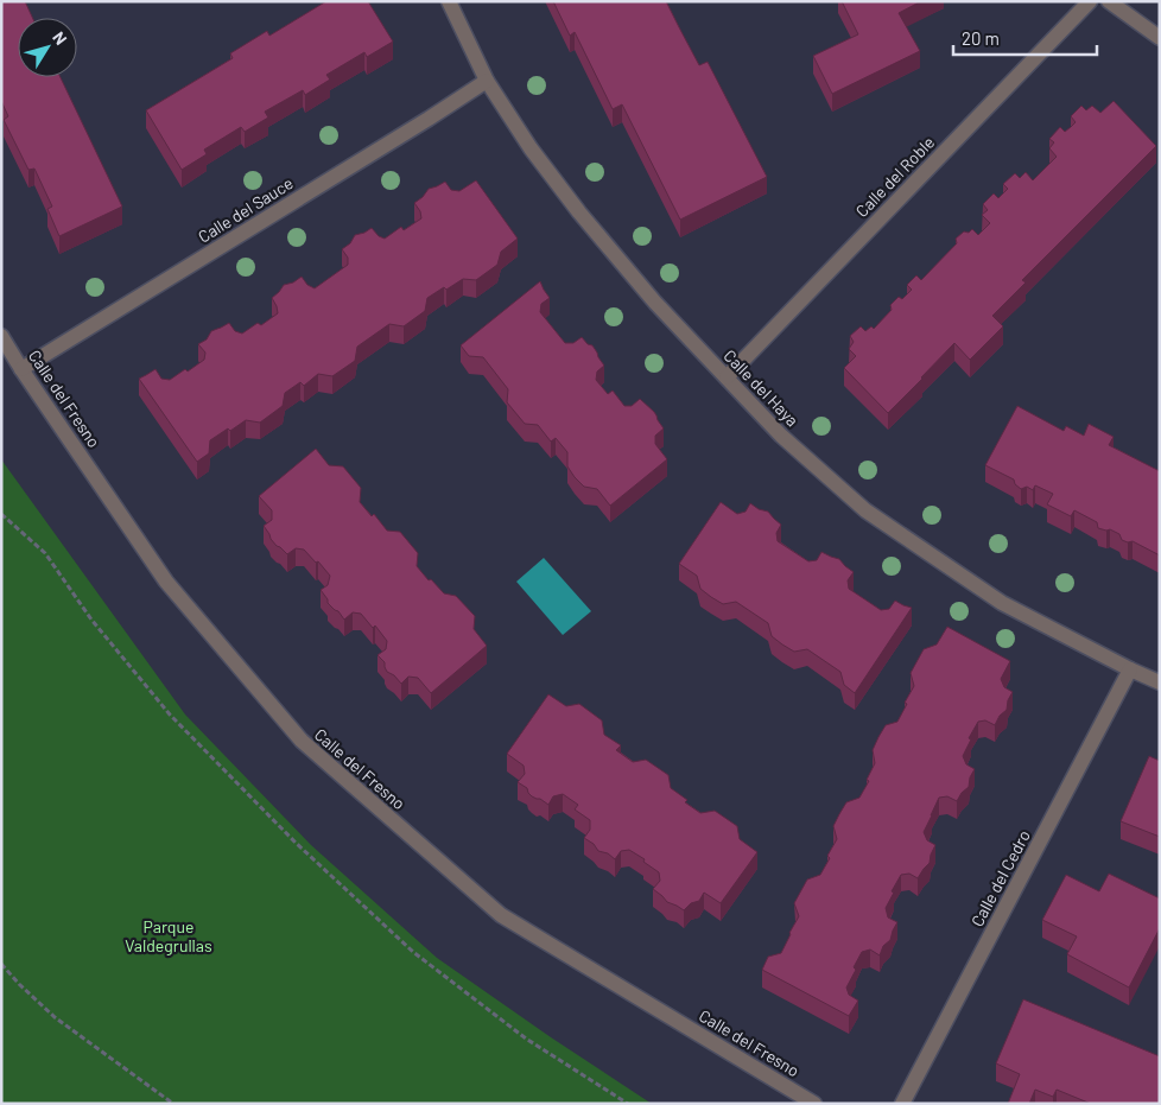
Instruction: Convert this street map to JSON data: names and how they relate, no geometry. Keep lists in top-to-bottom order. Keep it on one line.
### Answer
{"streets":{"street":["Calle del Roble","Calle del Sauce","Calle del Haya","Calle del Fresno","Calle del Cedro"]},"crossings":[["Calle del Roble","Calle del Haya"],["Calle del Sauce","Calle del Haya"],["Calle del Sauce","Calle del Fresno"],["Calle del Haya","Calle del Cedro"]],"parks":["Parque Valdegrullas"],"scale_bar":"20 m","north":"top right"}
